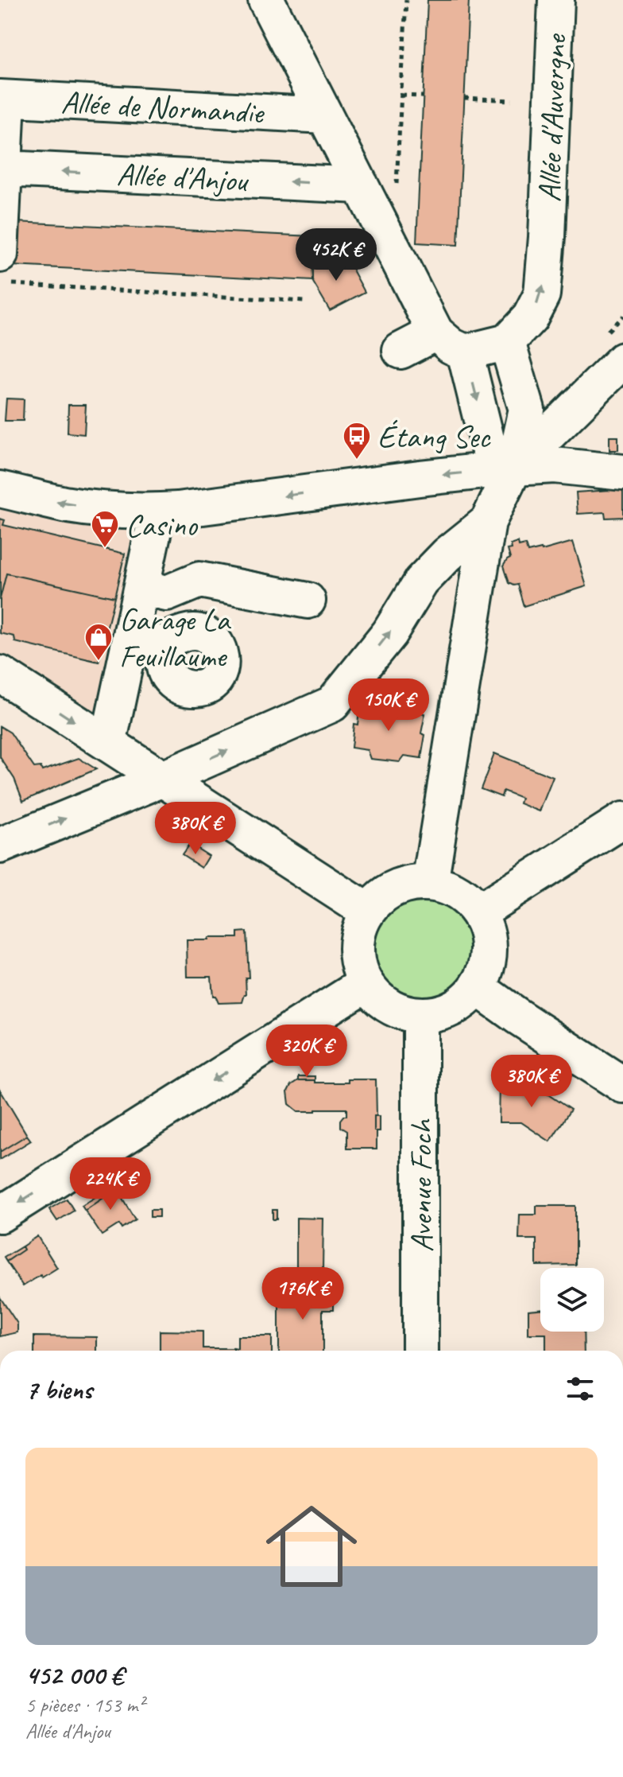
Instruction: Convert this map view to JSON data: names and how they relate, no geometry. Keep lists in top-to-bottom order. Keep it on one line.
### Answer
{"streets":{"street":["Allée de Normandie","Allée d'Auvergne","Allée d'Anjou","Avenue Foch"]},"one_way":["Allée d'Auvergne","Allée d'Anjou"],"places":{"bus stop":["Étang Sec"],"supermarket":["Casino"],"shop":["Garage La Feuillaume"]},"page":{"price":["452K €","150K €","380K €","320K €","380K €","224K €","176K €"],"heading":"7 biens","list":[{"name":"452 000 €","note":"5 pièces · 153 m² · Allée d'Anjou"}]}}
